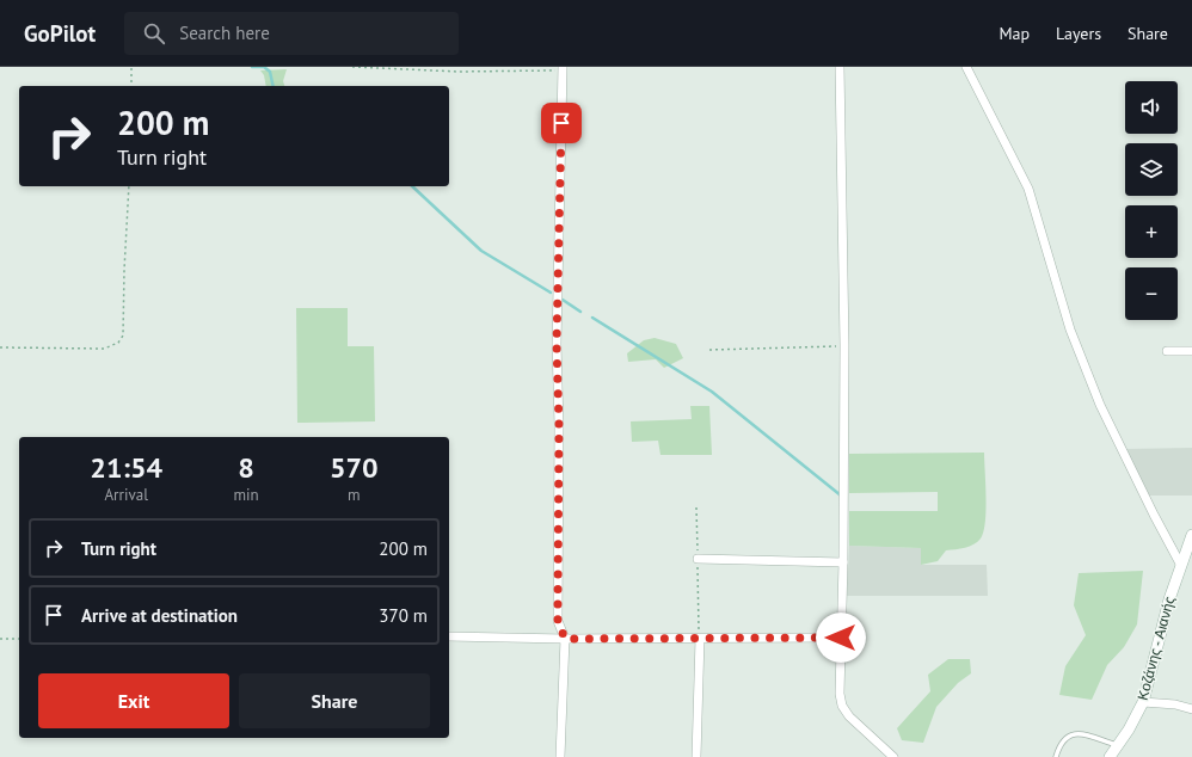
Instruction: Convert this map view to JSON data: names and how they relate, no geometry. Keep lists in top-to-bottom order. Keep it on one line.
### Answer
{"streets":{"main road":["Κοζάνης - Αιανής"]},"page":{"header":"GoPilot","search":"Search here","nav":["Map","Layers","Share"],"map_buttons":["+","−"],"turn":["200 m","Turn right"],"eta":["21:54","Arrival","8","min","570","m"],"list":[{"name":"Turn right","value":"200 m"},{"name":"Arrive at destination","value":"370 m"}],"buttons":["Exit","Share"]}}
